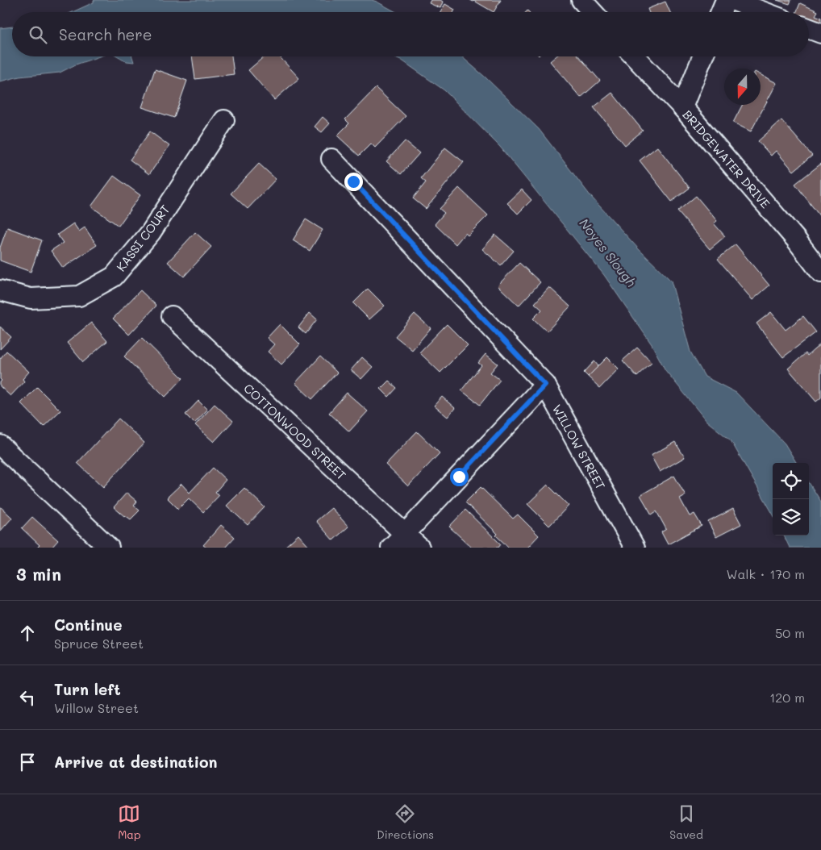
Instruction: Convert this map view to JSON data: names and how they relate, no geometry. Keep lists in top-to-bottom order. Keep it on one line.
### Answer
{"streets":{"street":["BRIDGEWATER DRIVE","KASSI COURT","COTTONWOOD STREET","WILLOW STREET"]},"water":["Noyes Slough"],"north":"bottom","page":{"search":"Search here","heading":["3 min","Walk · 170 m"],"list":[["Continue","Spruce Street","50 m"],["Turn left","Willow Street","120 m"],"Arrive at destination"],"nav":["Map","Directions","Saved"]}}
